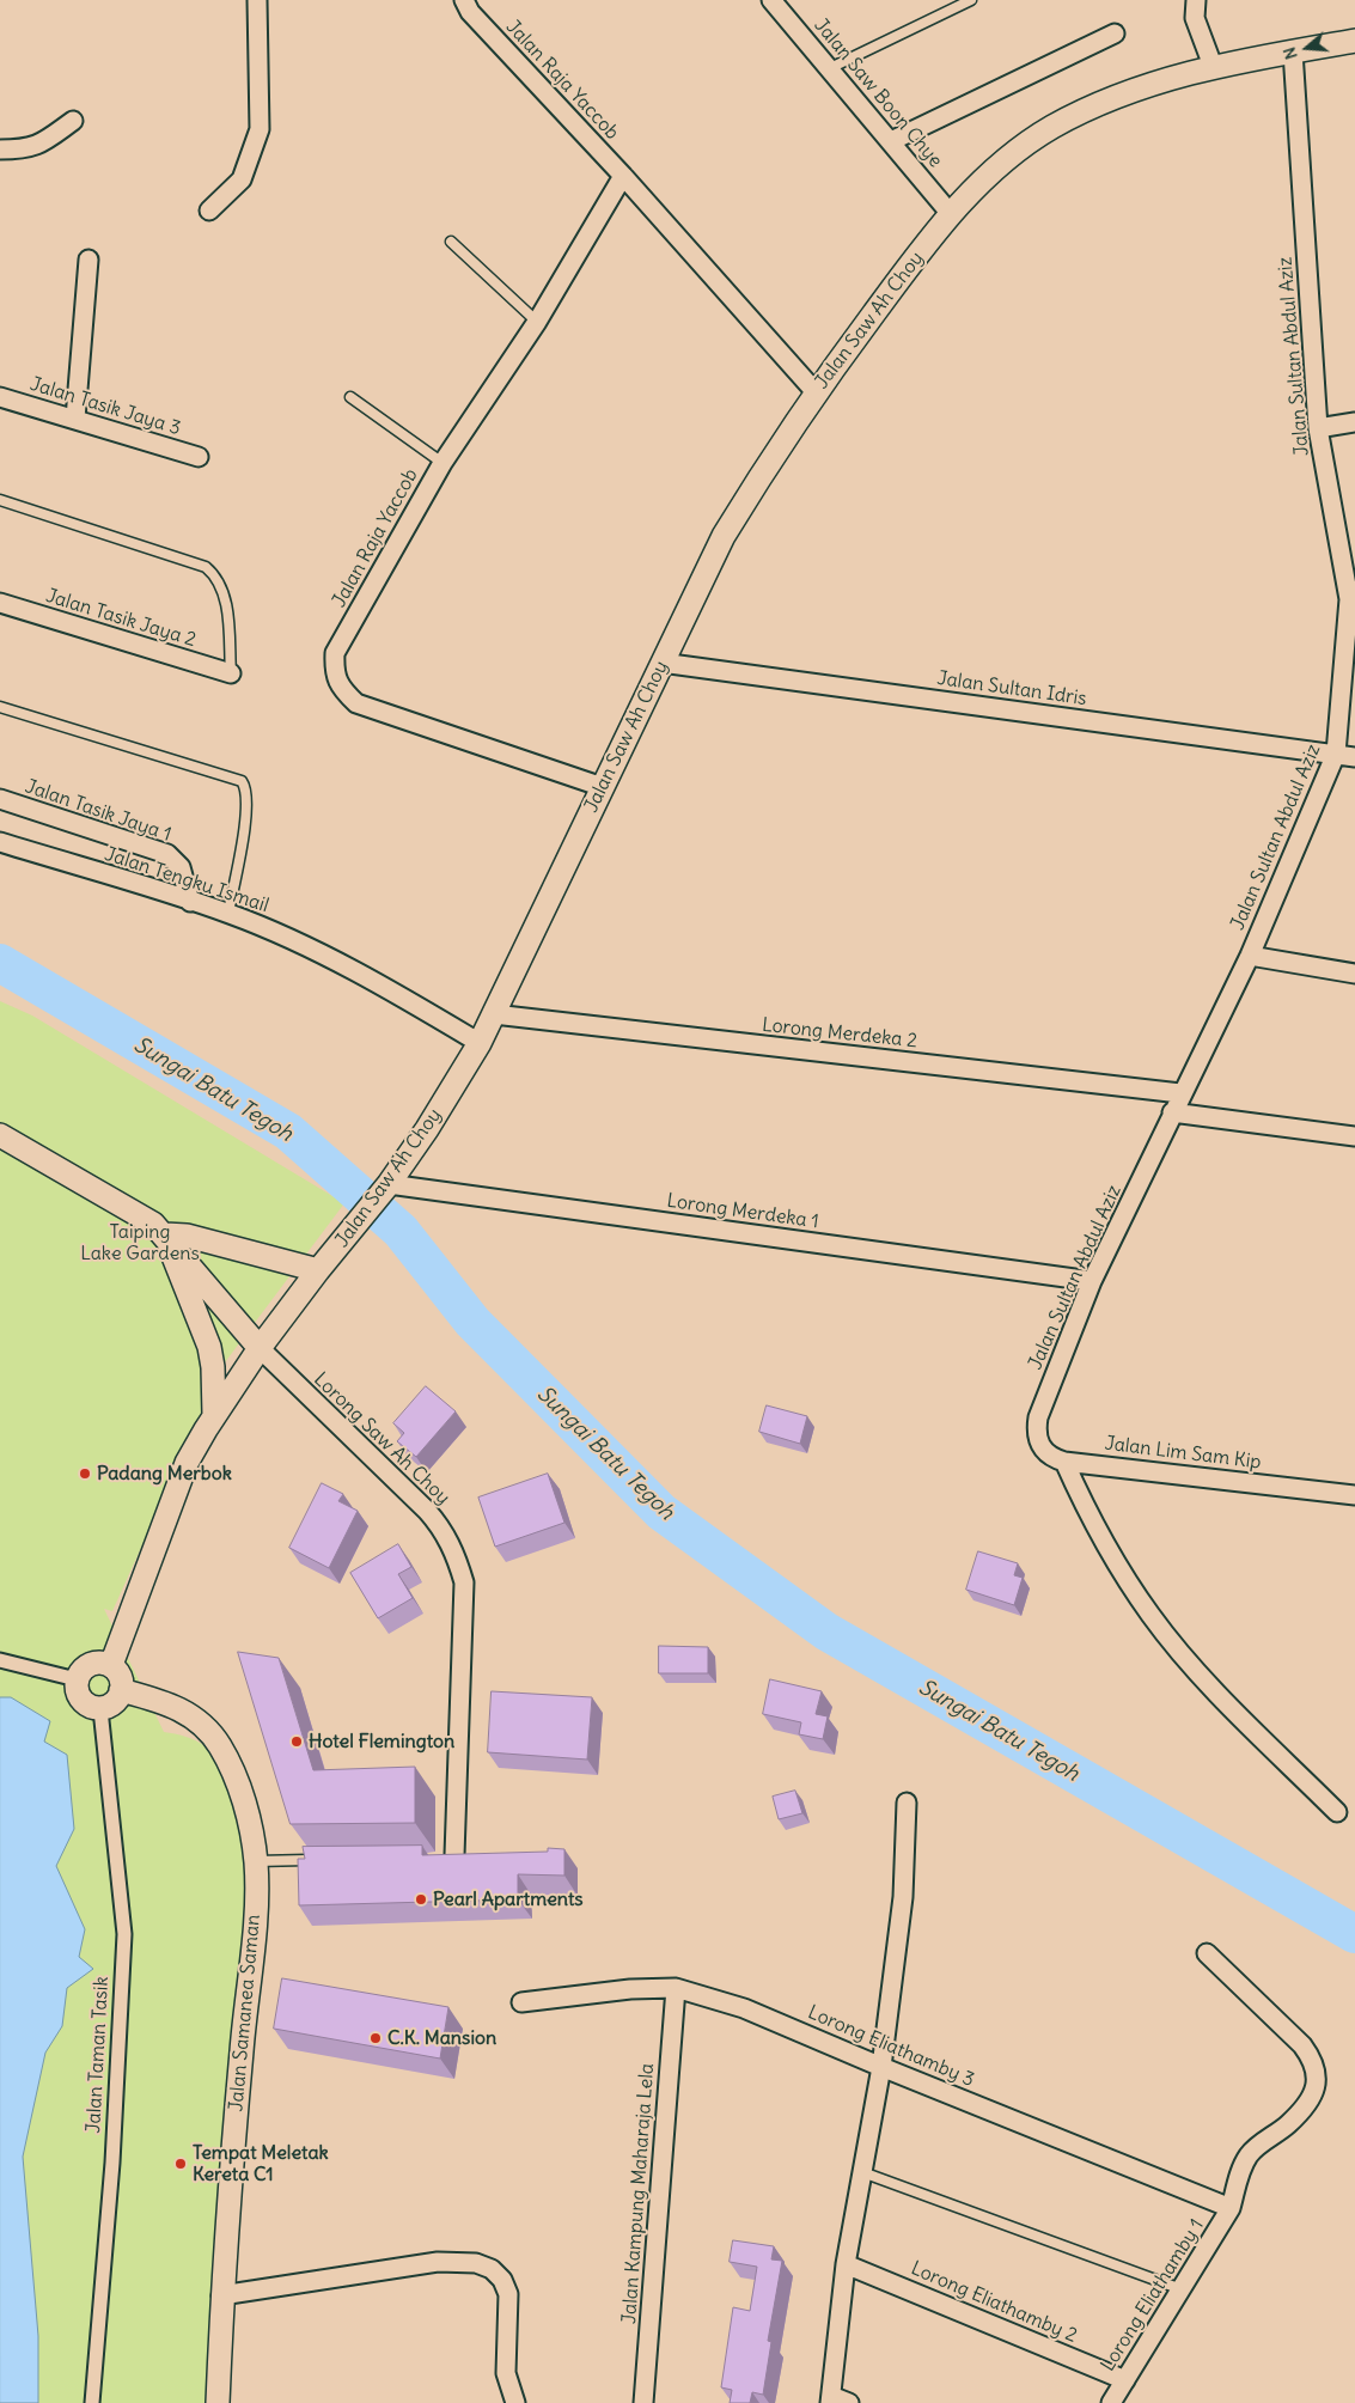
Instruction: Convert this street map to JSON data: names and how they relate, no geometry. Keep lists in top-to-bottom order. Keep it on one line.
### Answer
{"streets":{"street":["Jalan Raja Yaccob","Jalan Saw Boon Chye","Jalan Saw Ah Choy","Jalan Sultan Abdul Aziz","Jalan Tasik Jaya 3","Jalan Tasik Jaya 2","Jalan Sultan Idris","Jalan Tasik Jaya 1","Jalan Tengku Ismail","Lorong Merdeka 2","Lorong Merdeka 1","Lorong Saw Ah Choy","Jalan Lim Sam Kip","Jalan Samanea Saman","Lorong Eliathamby 3","Jalan Taman Tasik","Jalan Kampung Maharaja Lela","Lorong Eliathamby 1","Lorong Eliathamby 2"]},"crossings":[["Jalan Raja Yaccob","Jalan Saw Ah Choy"],["Jalan Saw Boon Chye","Jalan Saw Ah Choy"],["Jalan Saw Ah Choy","Jalan Sultan Abdul Aziz"],["Jalan Saw Ah Choy","Jalan Sultan Idris"],["Jalan Saw Ah Choy","Jalan Tengku Ismail"],["Jalan Saw Ah Choy","Lorong Merdeka 2"],["Jalan Saw Ah Choy","Lorong Merdeka 1"],["Jalan Saw Ah Choy","Lorong Saw Ah Choy"],["Jalan Saw Ah Choy","Jalan Samanea Saman"],["Jalan Saw Ah Choy","Jalan Taman Tasik"],["Jalan Sultan Abdul Aziz","Jalan Sultan Idris"],["Jalan Sultan Abdul Aziz","Lorong Merdeka 2"],["Jalan Sultan Abdul Aziz","Lorong Merdeka 1"],["Jalan Sultan Abdul Aziz","Jalan Lim Sam Kip"],["Jalan Tasik Jaya 1","Jalan Tengku Ismail"],["Jalan Samanea Saman","Jalan Taman Tasik"],["Lorong Eliathamby 3","Jalan Kampung Maharaja Lela"],["Lorong Eliathamby 3","Lorong Eliathamby 1"],["Lorong Eliathamby 1","Lorong Eliathamby 2"]],"water":["Sungai Batu Tegoh"],"parks":["Taiping Lake Gardens"],"places":["Padang Merbok","Hotel Flemington","Pearl Apartments","C.K. Mansion","Tempat Meletak Kereta C1"],"north":"left"}
